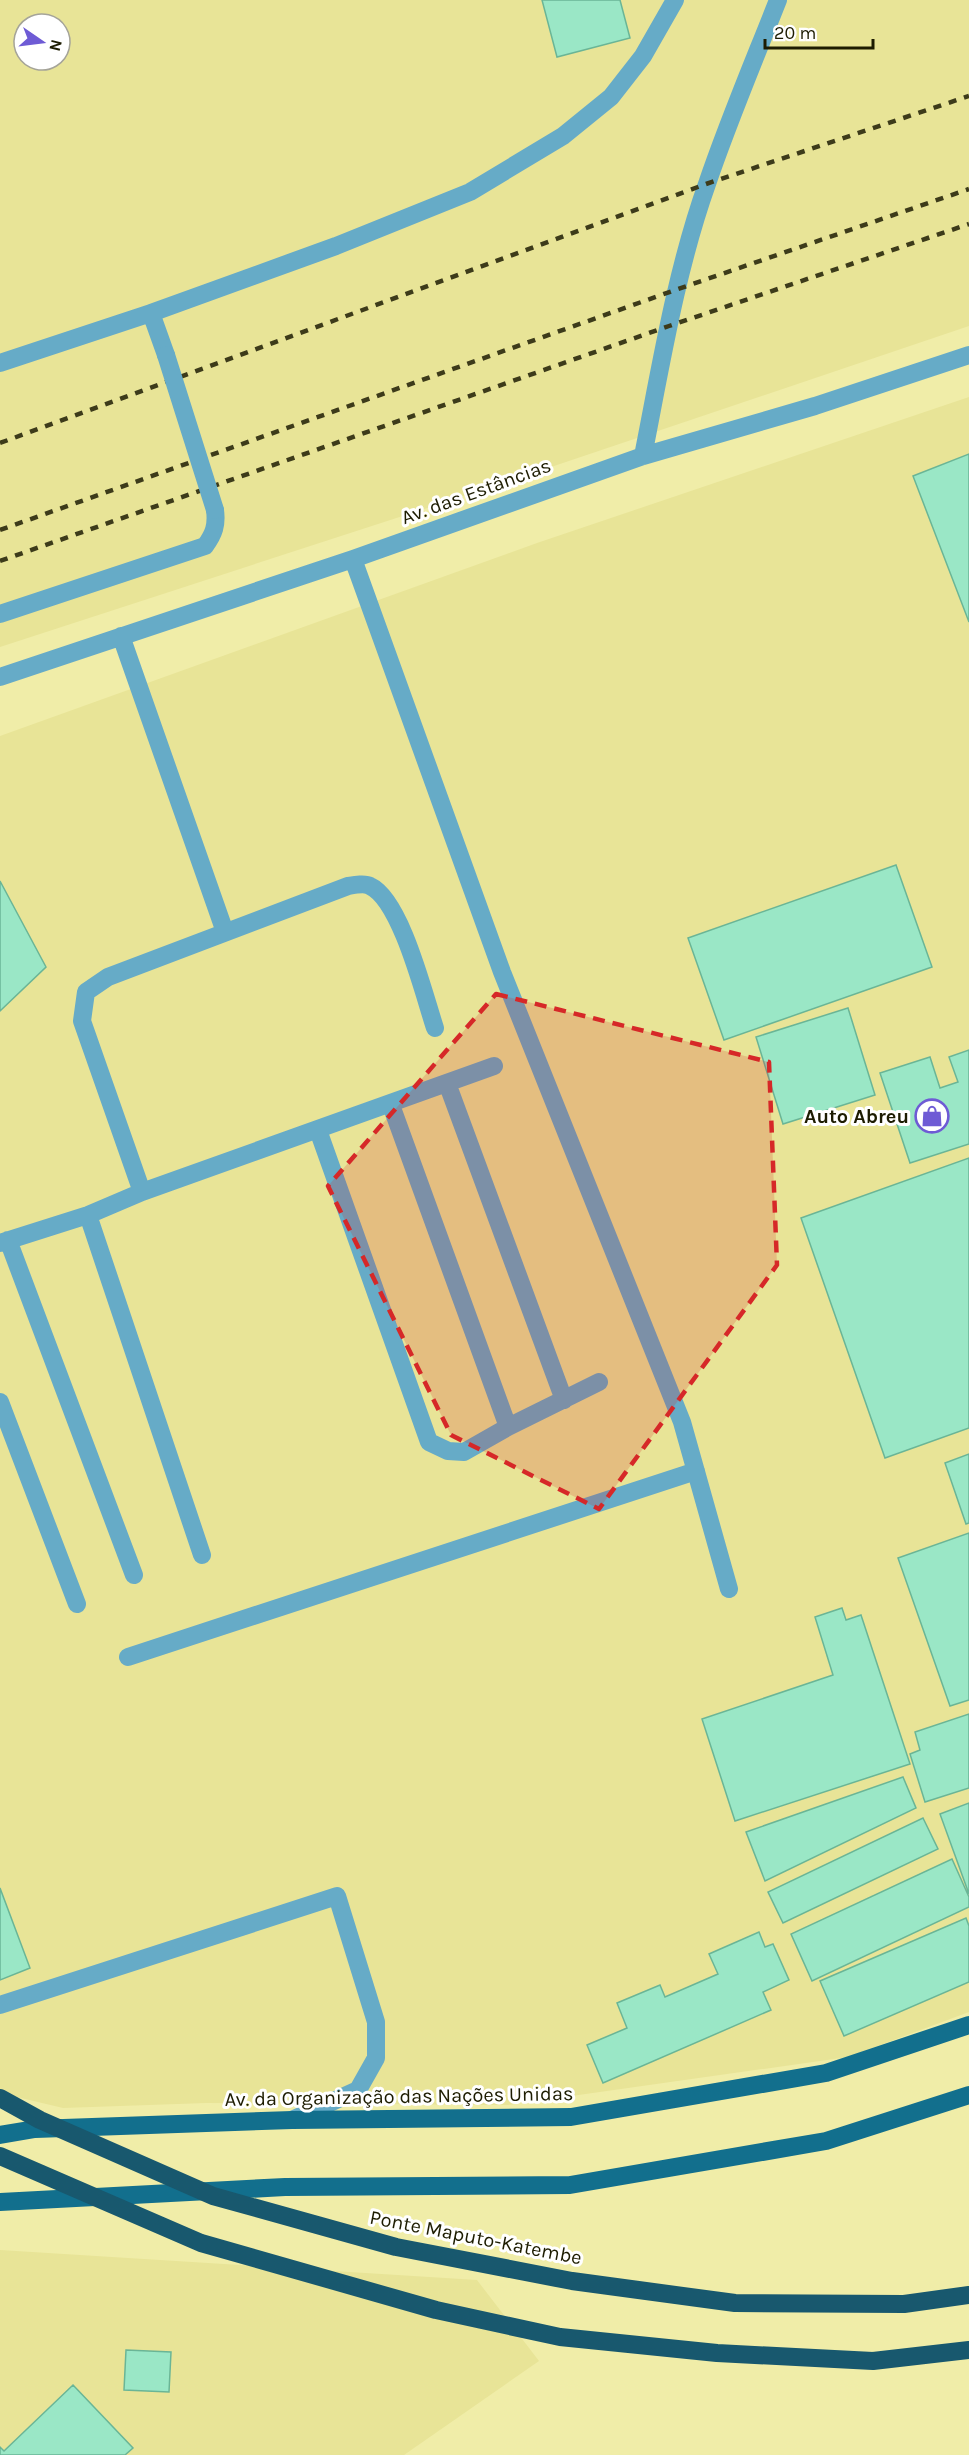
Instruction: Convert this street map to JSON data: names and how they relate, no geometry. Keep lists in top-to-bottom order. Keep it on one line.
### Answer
{"streets":{"highway":["Ponte Maputo-Katembe"],"main road":["Av. da Organização das Nações Unidas"],"street":["Av. das Estâncias"]},"places":{"shop":["Auto Abreu"]},"scale_bar":"20 m","north":"right"}
